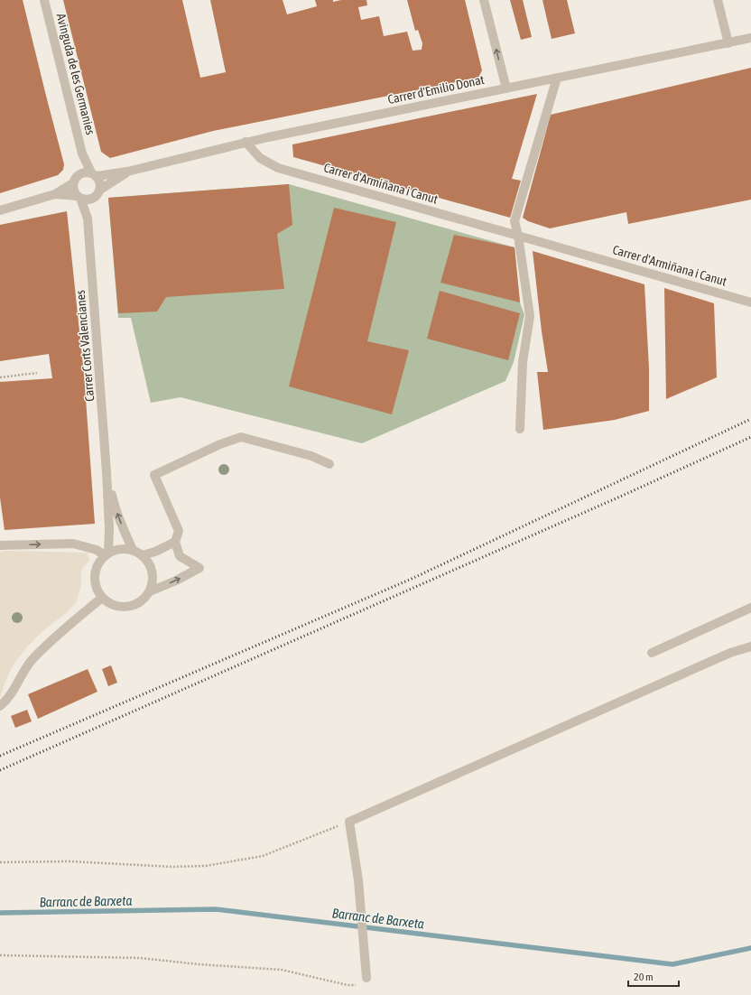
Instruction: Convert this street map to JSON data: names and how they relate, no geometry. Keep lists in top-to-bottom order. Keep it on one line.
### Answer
{"streets":{"street":["Avinguda de les Germanies","Carrer d'Emilio Donat","Carrer d'Armiñana i Canut","Carrer Corts Valencianes"]},"crossings":[["Avinguda de les Germanies","Carrer d'Emilio Donat"],["Avinguda de les Germanies","Carrer Corts Valencianes"],["Carrer d'Emilio Donat","Carrer d'Armiñana i Canut"],["Carrer d'Emilio Donat","Carrer Corts Valencianes"]],"water":["Barranc de Barxeta"],"scale_bar":"20 m"}
